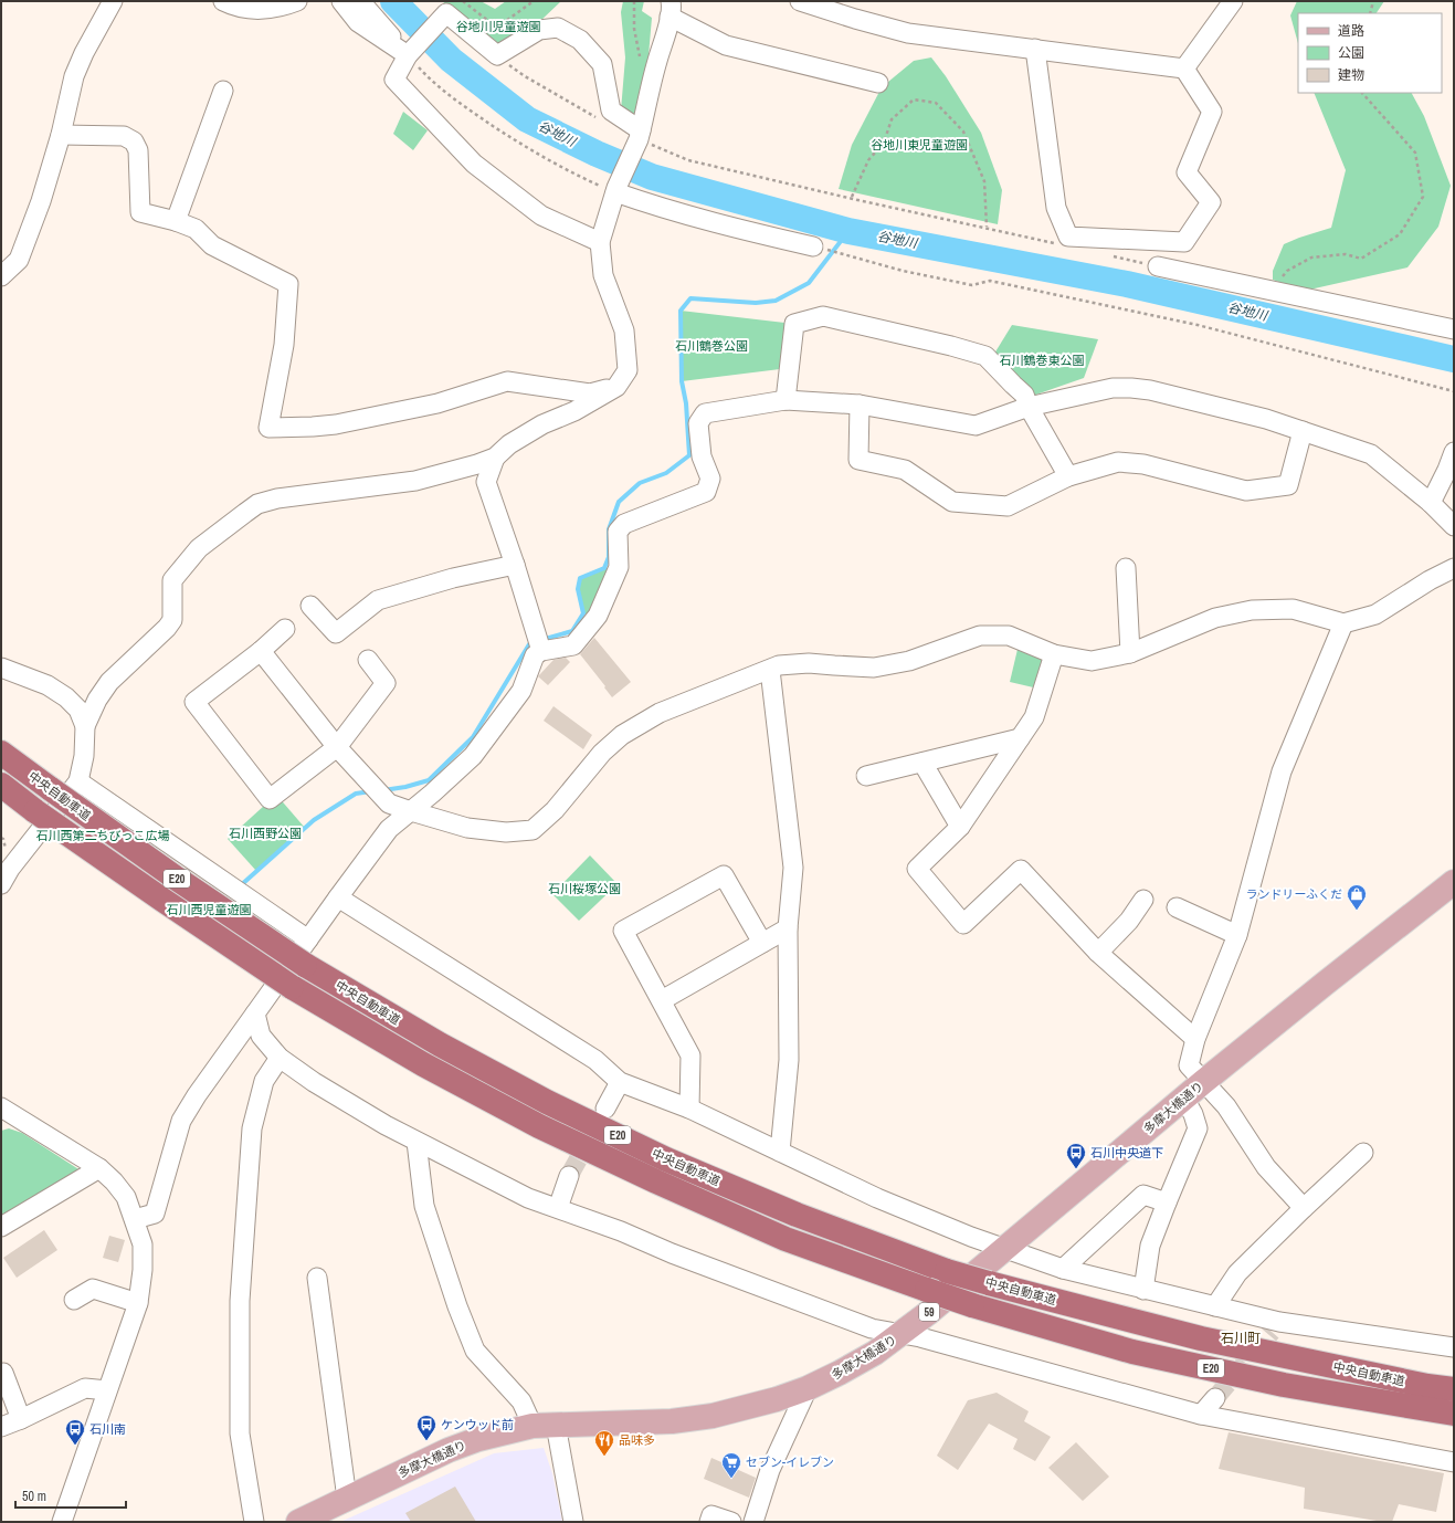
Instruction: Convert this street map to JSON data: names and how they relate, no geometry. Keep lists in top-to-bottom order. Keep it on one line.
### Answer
{"streets":{"highway":["中央自動車道","E20"],"main road":["多摩大橋通り","59"]},"districts":["石川町"],"water":["谷地川"],"parks":["谷地川児童遊園","谷地川東児童遊園","石川鶴巻公園","石川鶴巻東公園","石川西野公園","石川西第二ちびっこ広場","石川桜塚公園","石川西児童遊園"],"places":{"shop":["ランドリーふくだ"],"bus stop":["石川中央道下","ケンウッド前","石川南"],"restaurant":["品味多"],"supermarket":["セブン-イレブン"]},"legend":["道路","公園","建物"],"scale_bar":"50 m"}
